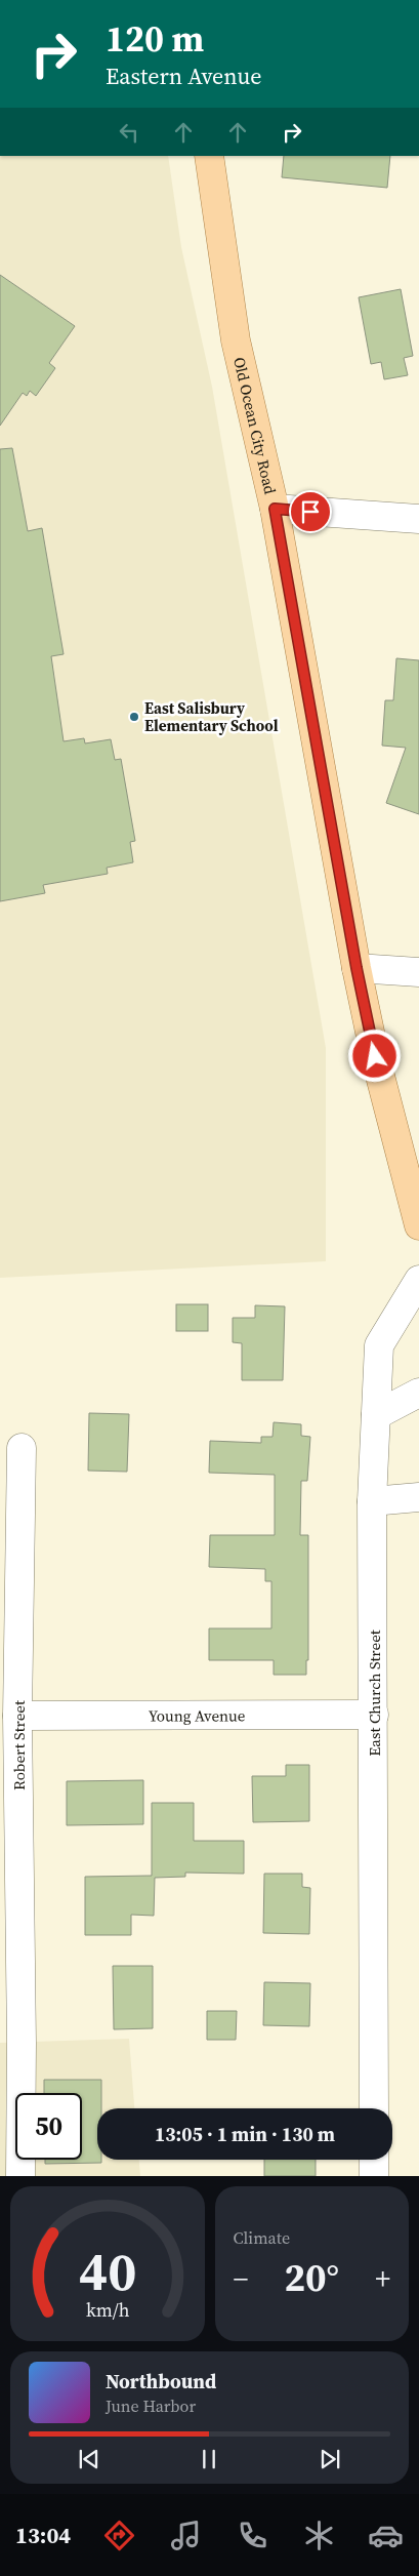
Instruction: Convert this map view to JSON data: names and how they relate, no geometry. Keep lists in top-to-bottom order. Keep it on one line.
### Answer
{"streets":{"main road":["Old Ocean City Road"],"street":["East Church Street","Young Avenue","Robert Street"]},"crossings":[["East Church Street","Young Avenue"],["Young Avenue","Robert Street"]],"places":["East Salisbury Elementary School"],"page":{"turn":["120 m","Eastern Avenue"],"limit":"50","trip":"13:05 · 1 min · 130 m","tile":"Climate","heat":["−","20°","+"],"song":["Northbound","June Harbor"],"tabs":"13:04","gauge":["40","km/h"]}}
